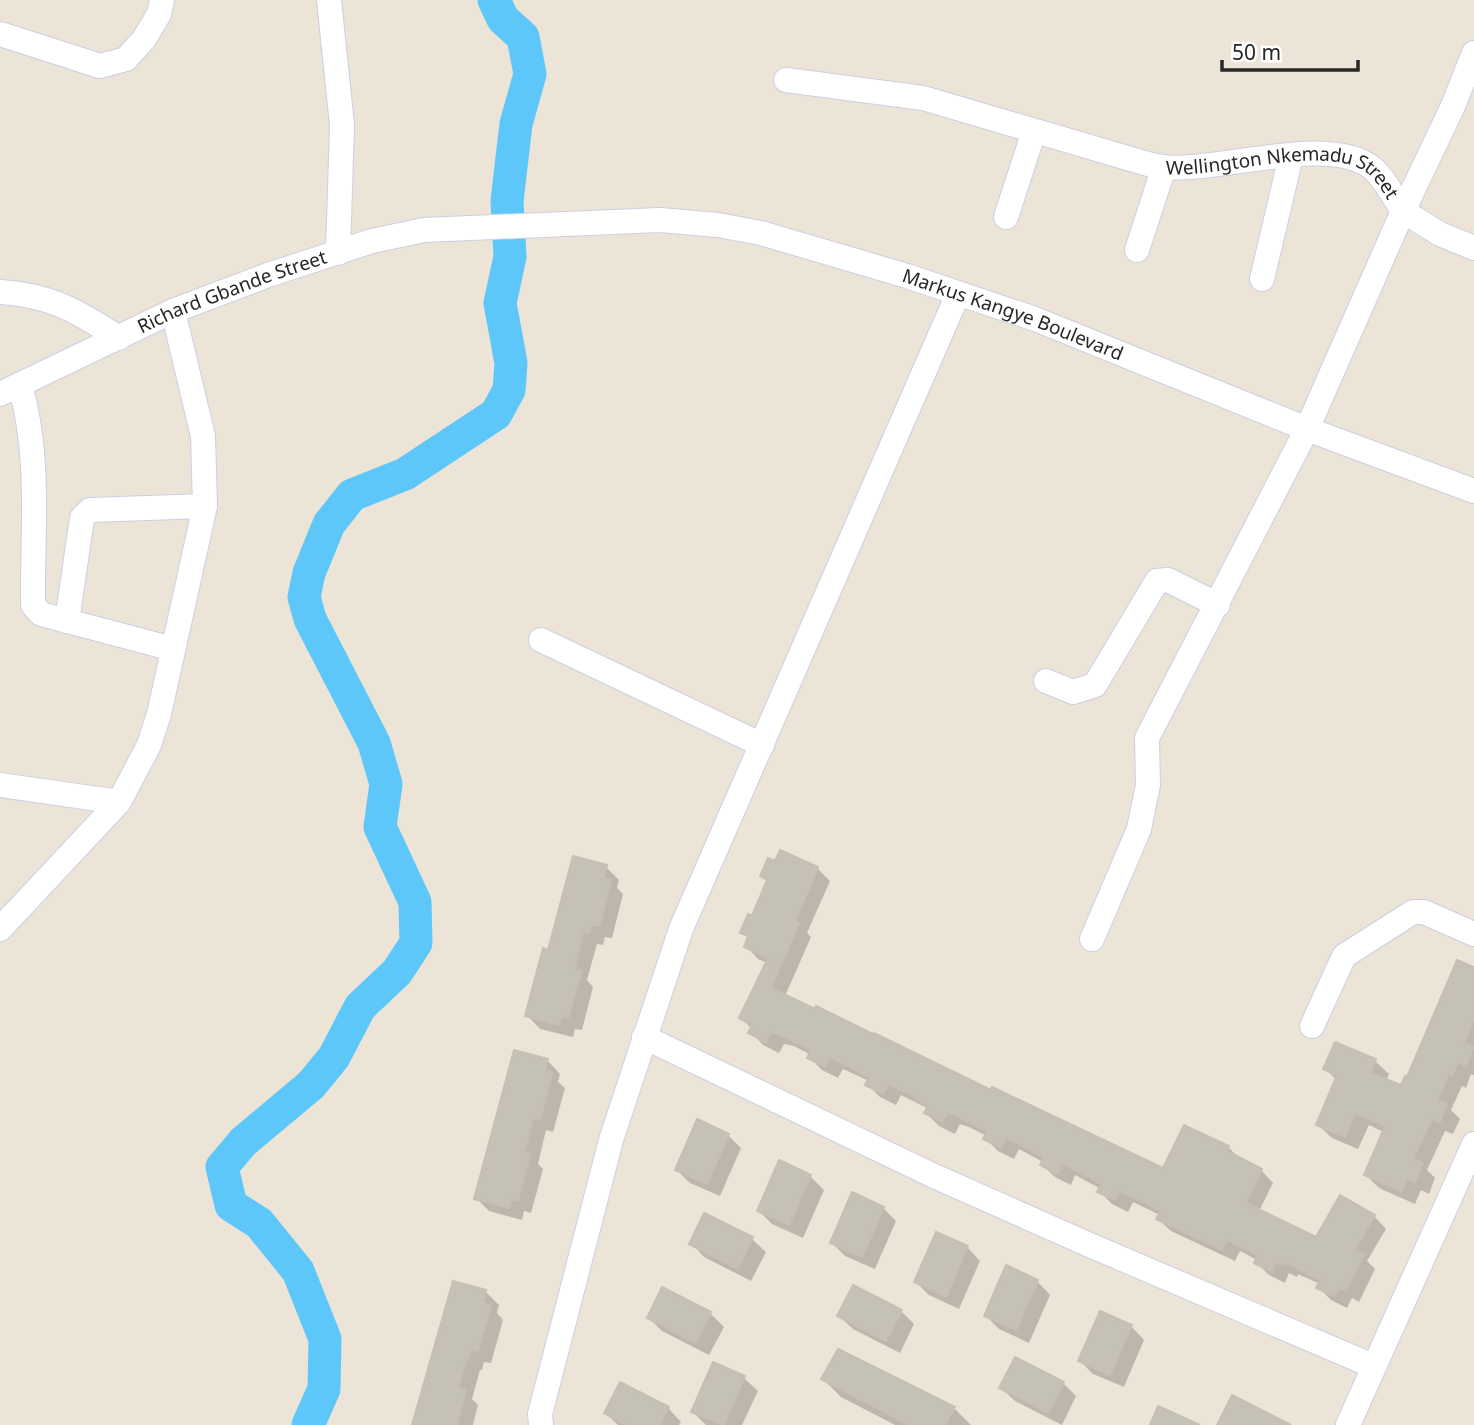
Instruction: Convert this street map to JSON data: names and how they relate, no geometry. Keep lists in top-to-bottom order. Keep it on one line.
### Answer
{"streets":{"street":["Wellington Nkemadu Street","Richard Gbande Street","Markus Kangye Boulevard"]},"crossings":[["Wellington Nkemadu Street","Markus Kangye Boulevard"],["Richard Gbande Street","Markus Kangye Boulevard"]],"scale_bar":"50 m"}
